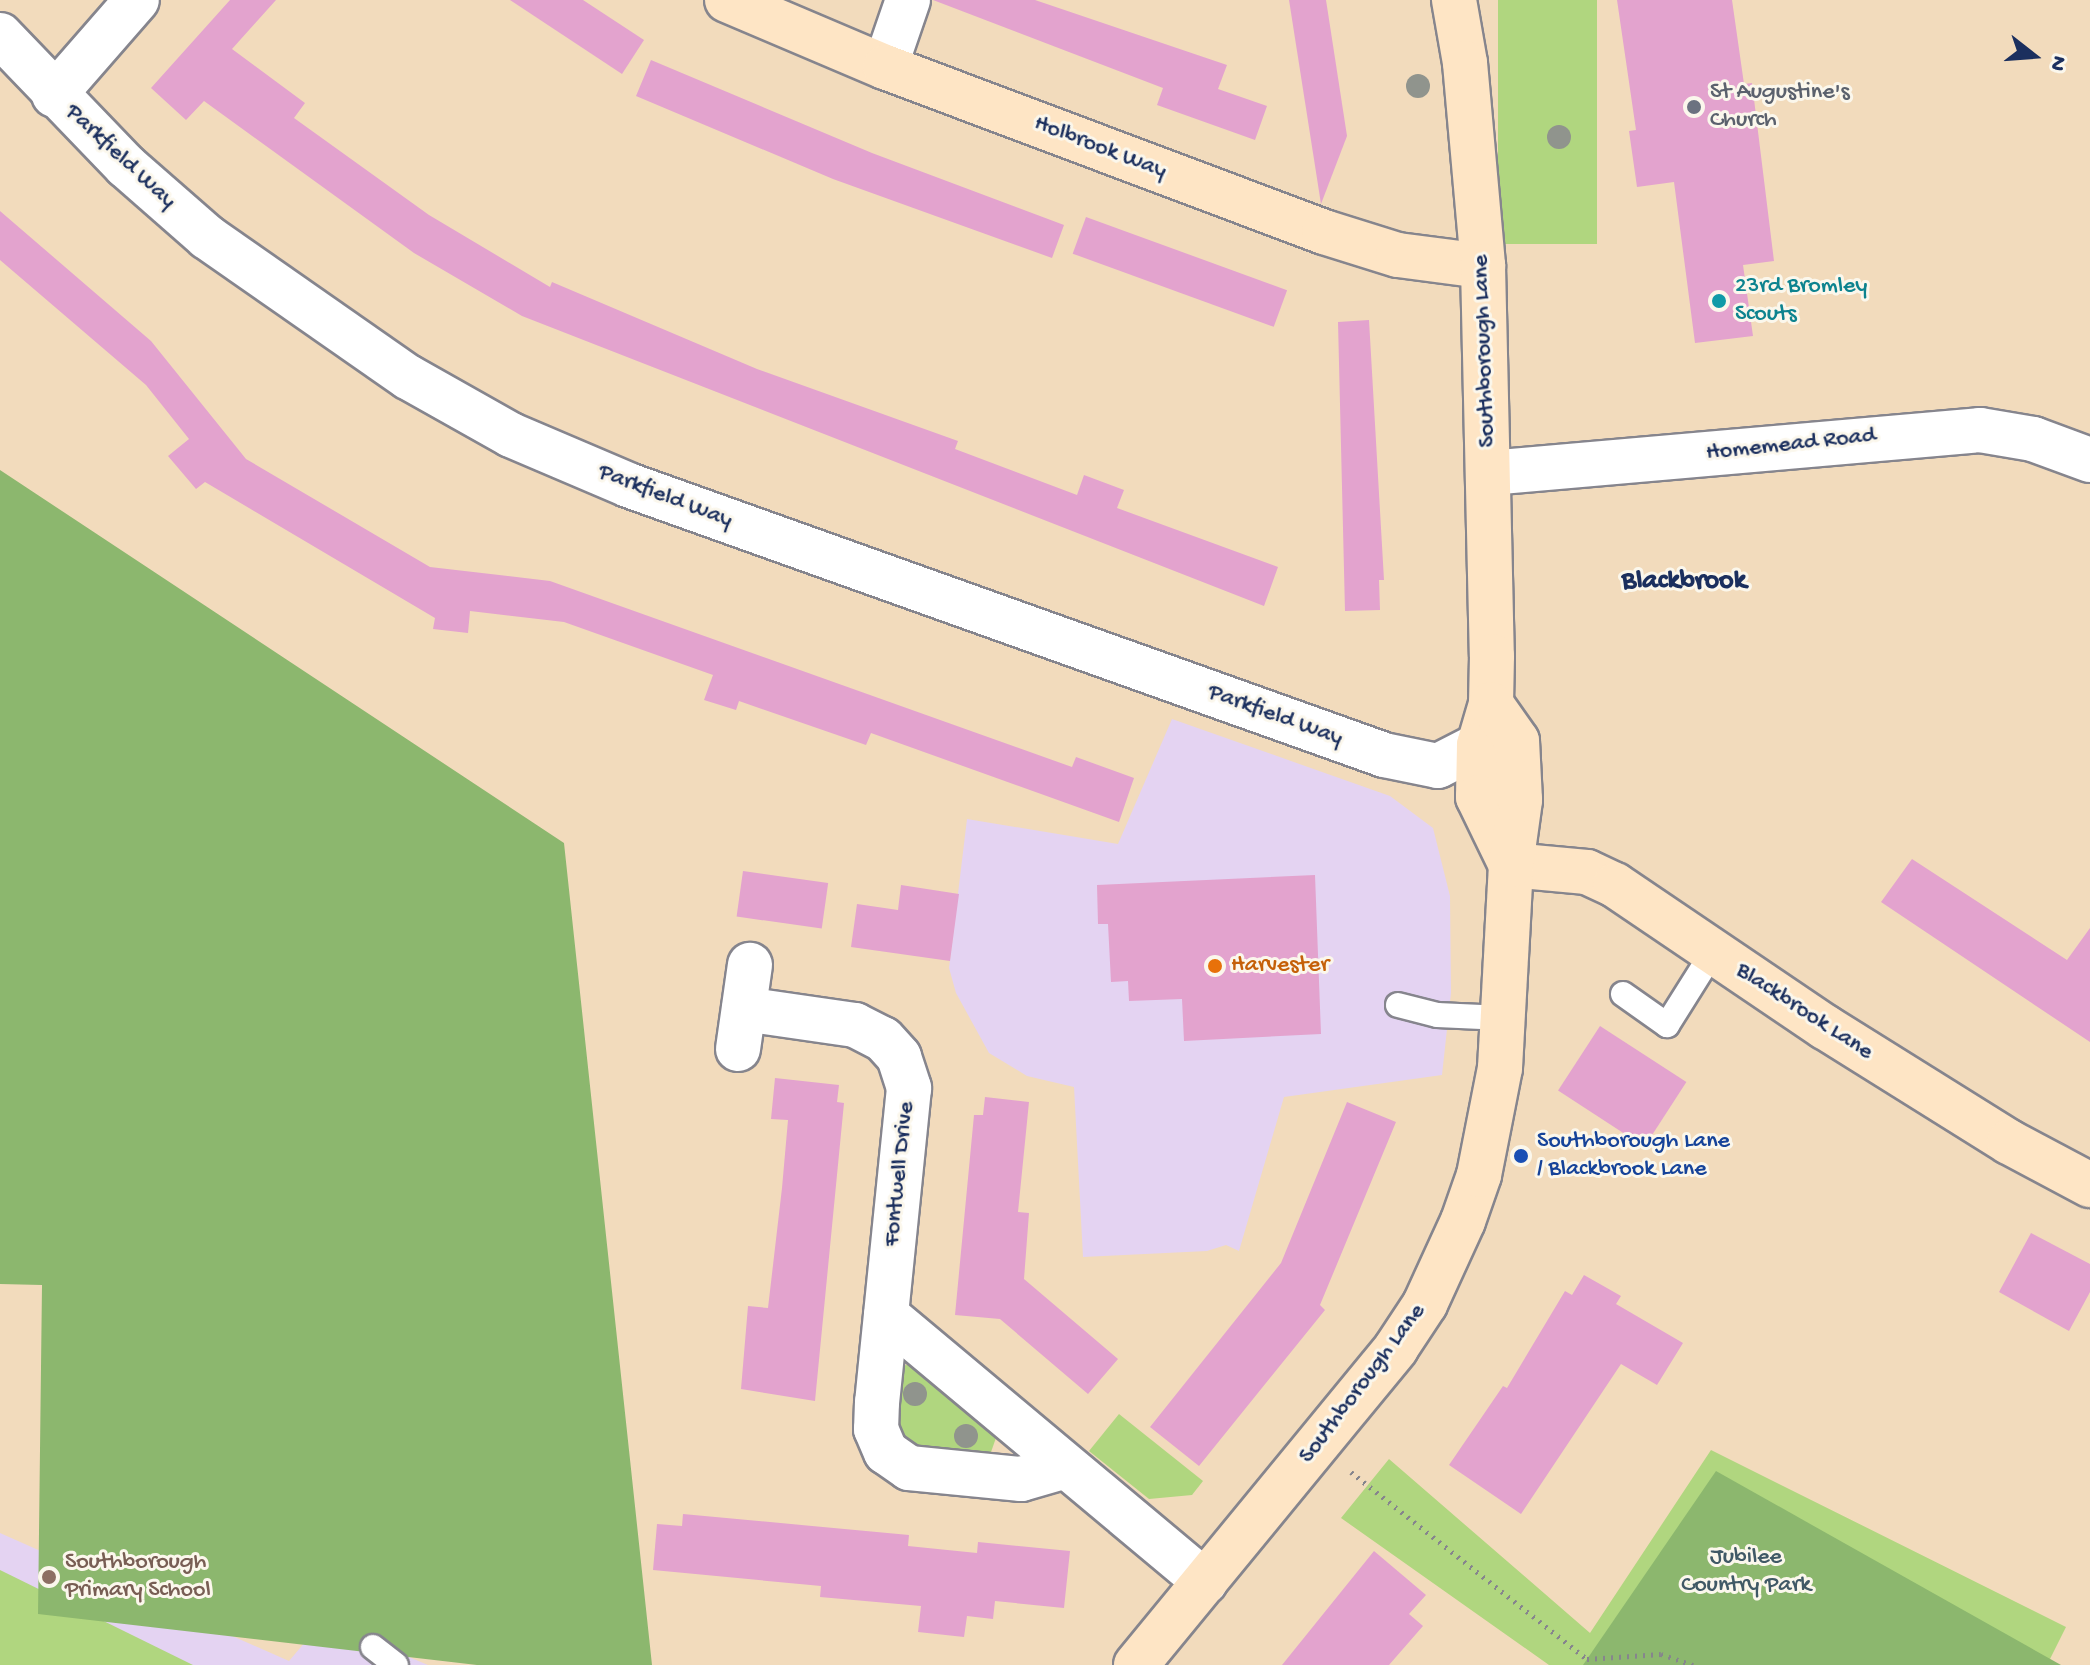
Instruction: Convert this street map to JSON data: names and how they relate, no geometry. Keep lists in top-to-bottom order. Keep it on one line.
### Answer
{"streets":{"street":["Holbrook Way","Parkfield Way","Southborough Lane","Homemead Road","Blackbrook Lane","Fontwell Drive"]},"crossings":[["Holbrook Way","Southborough Lane"],["Southborough Lane","Homemead Road"],["Southborough Lane","Blackbrook Lane"]],"districts":["Blackbrook"],"parks":["Jubilee Country Park"],"places":["St Augustine's Church","23rd Bromley Scouts","Harvester","Southborough Lane / Blackbrook Lane","Southborough Primary School"],"north":"right"}
